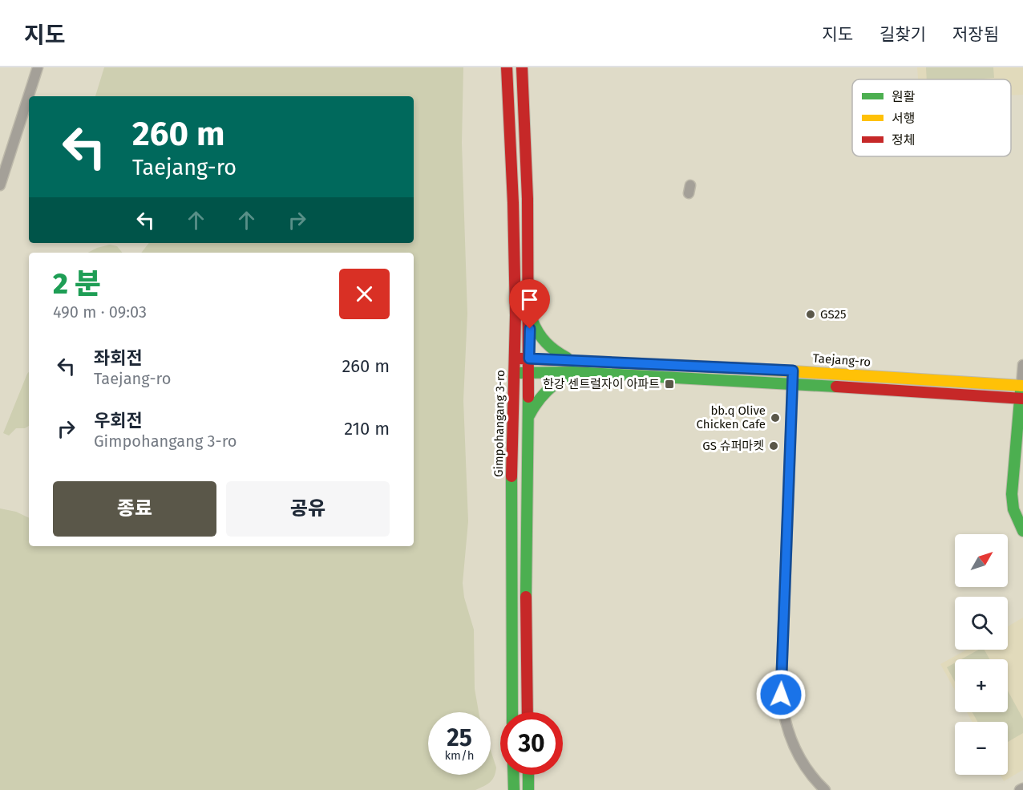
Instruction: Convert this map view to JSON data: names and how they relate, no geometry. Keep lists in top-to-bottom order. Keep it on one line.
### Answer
{"streets":{"street":["Taejang-ro","Gimpohangang 3-ro"]},"crossings":[["Taejang-ro","Gimpohangang 3-ro"]],"places":{"other":["GS25","bb.q Olive Chicken Cafe","GS 슈퍼마켓"],"transit":["한강 센트럴자이 아파트"]},"legend":["원활","서행","정체"],"north":"top right","page":{"header":"지도","nav":["지도","길찾기","저장됨"],"turn":["260 m","Taejang-ro"],"heading":["2 분","490 m · 09:03"],"list":[{"name":"좌회전","note":"Taejang-ro","value":"260 m"},{"name":"우회전","note":"Gimpohangang 3-ro","value":"210 m"}],"buttons":["종료","공유"],"map_buttons":["+","−"],"speed":"25 km/h","limit":"30"}}
